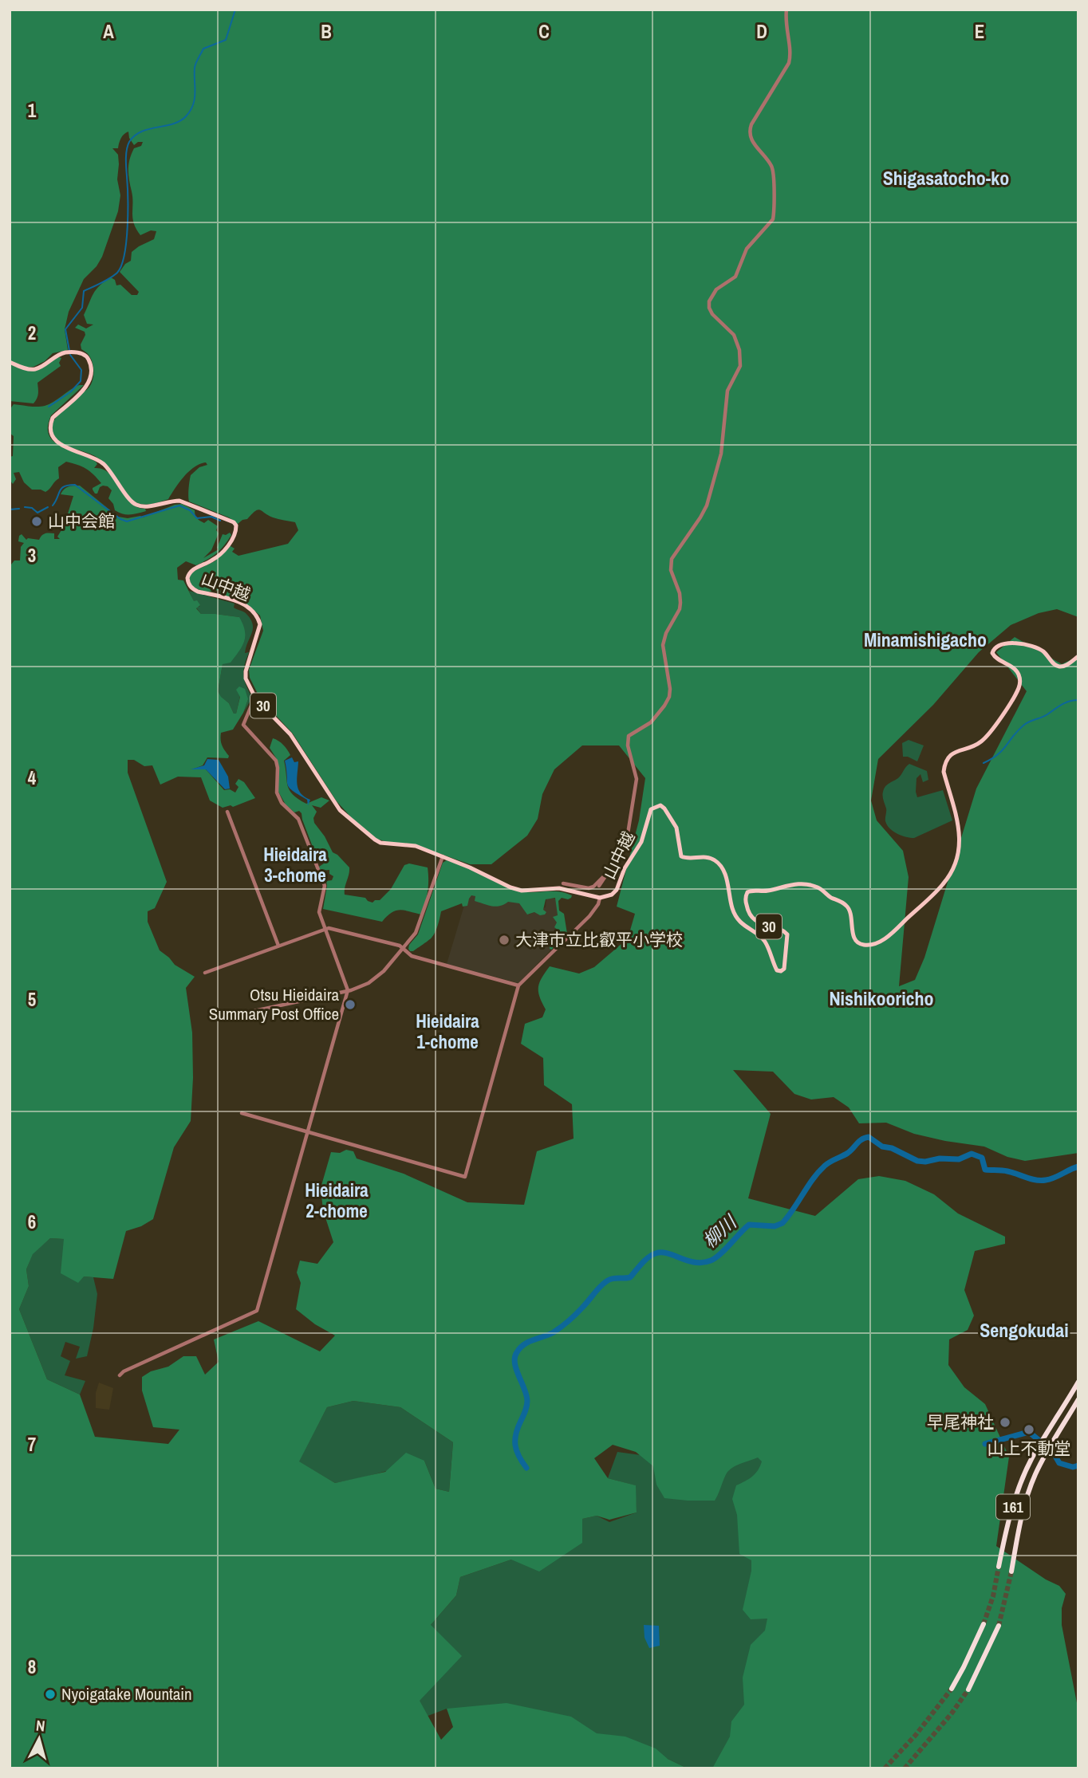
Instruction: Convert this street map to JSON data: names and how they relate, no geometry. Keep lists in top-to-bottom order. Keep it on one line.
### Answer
{"streets":{"highway":["161"],"main road":["山中越","30"]},"districts":["Shigasatocho-ko","Minamishigacho","Hieidaira 3-chome","Nishikooricho","Hieidaira 1-chome","Hieidaira 2-chome","Sengokudai"],"water":["柳川"],"places":["山中会館","大津市立比叡平小学校","Otsu Hieidaira Summary Post Office","早尾神社","山上不動堂","Nyoigatake Mountain"],"north":"top","grid":{"columns":["A","B","C","D","E"],"rows":["1","2","3","4","5","6","7","8"]}}
